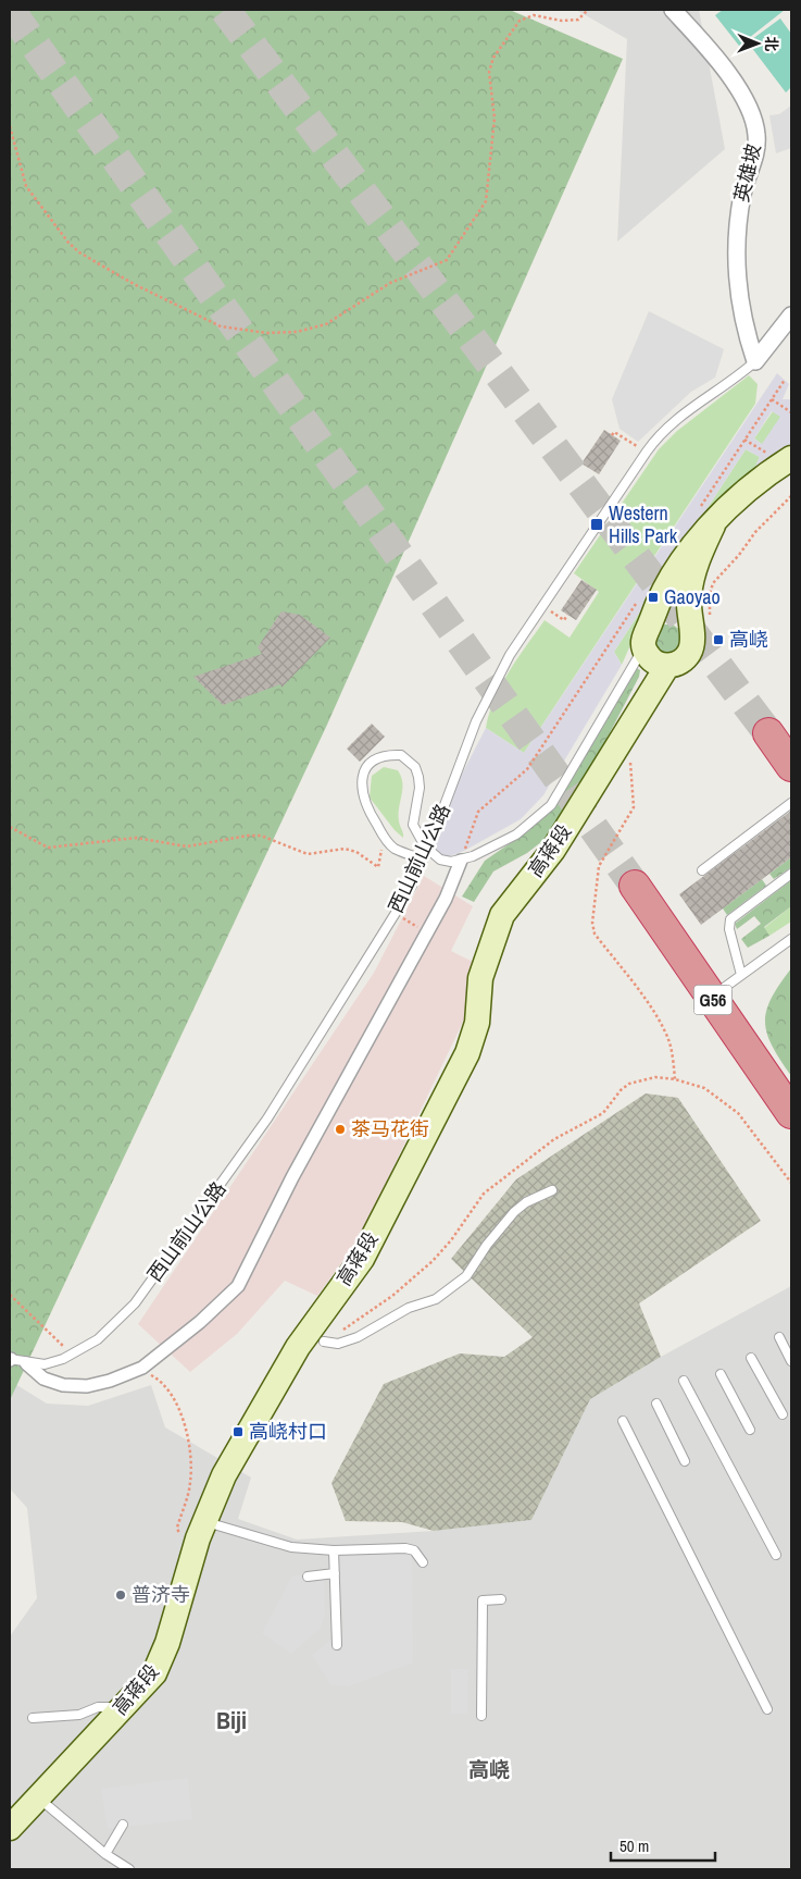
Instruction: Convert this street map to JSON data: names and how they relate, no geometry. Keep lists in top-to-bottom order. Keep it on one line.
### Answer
{"streets":{"highway":["G56"],"main road":["高蒋段"],"street":["英雄坡"],"lane":["西山前山公路"]},"crossings":[["英雄坡","西山前山公路"]],"districts":["Biji","高峣"],"places":{"transit":["Western Hills Park","Gaoyao","高峣","高峣村口"],"other":["茶马花街","普济寺"]},"scale_bar":"50 m","north":"right"}
